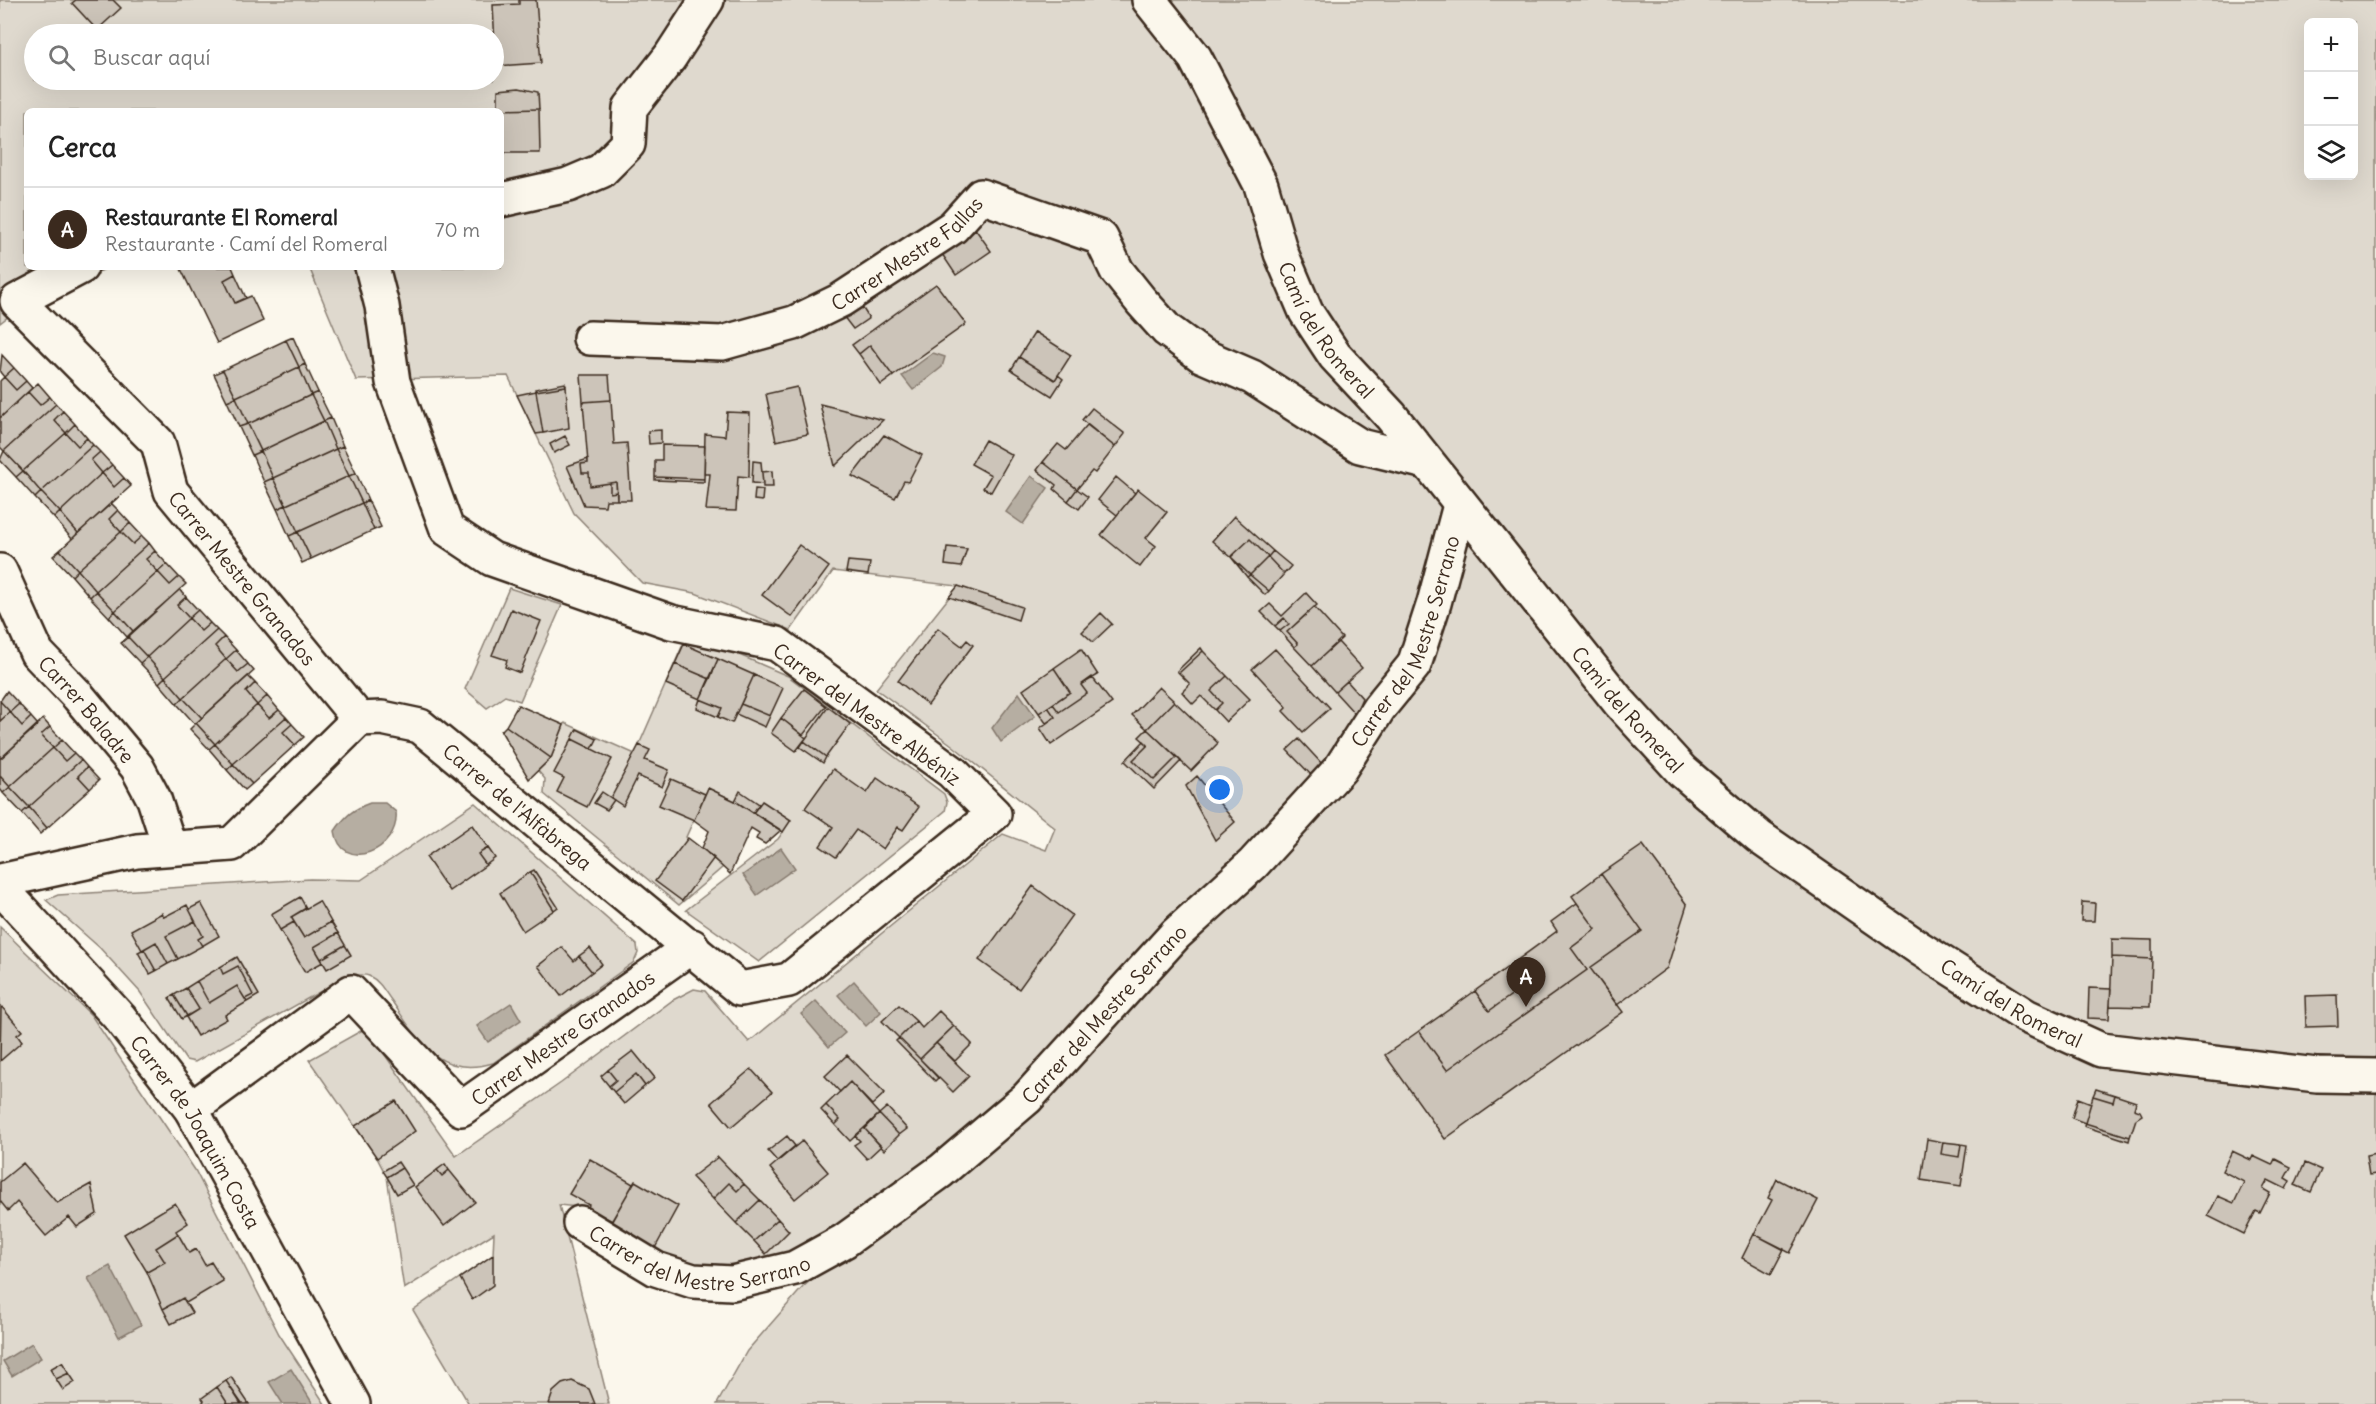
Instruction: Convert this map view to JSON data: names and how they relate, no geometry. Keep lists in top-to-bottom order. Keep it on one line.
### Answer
{"streets":{"street":["Carrer Mestre Fallas","Camí del Romeral","Carrer Mestre Granados","Carrer del Mestre Serrano","Carrer Baladre","Carrer del Mestre Albéniz","Carrer de l'Alfàbrega","Carrer de Joaquim Costa"]},"crossings":[["Carrer Mestre Fallas","Camí del Romeral"],["Camí del Romeral","Carrer del Mestre Serrano"],["Carrer Mestre Granados","Carrer de l'Alfàbrega"],["Carrer Mestre Granados","Carrer de Joaquim Costa"],["Carrer del Mestre Albéniz","Carrer de l'Alfàbrega"]],"page":{"map_buttons":["+","−"],"search":"Buscar aquí","heading":"Cerca","list":[{"mark":"A","name":"Restaurante El Romeral","note":"Restaurante · Camí del Romeral","value":"70 m"}],"pins":"A"}}
